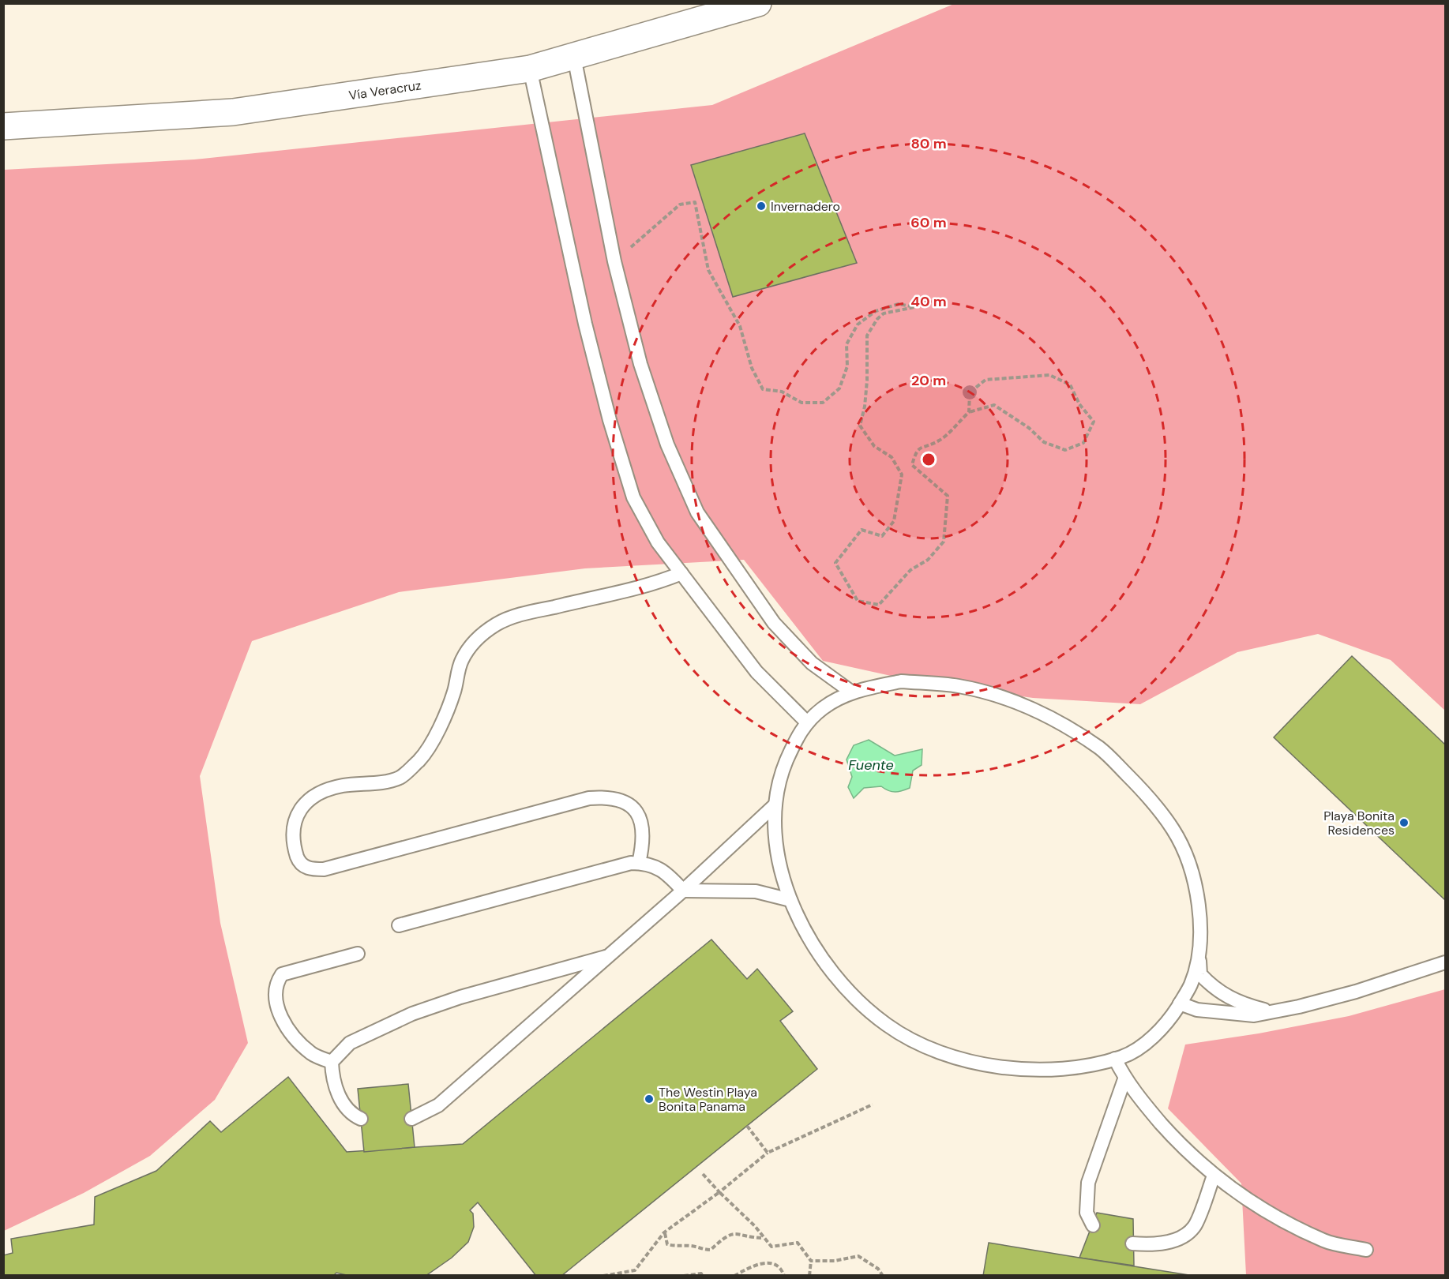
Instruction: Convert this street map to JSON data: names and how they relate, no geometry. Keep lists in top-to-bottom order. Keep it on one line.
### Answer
{"streets":{"street":["Vía Veracruz"]},"water":["Fuente"],"places":["Invernadero","Playa Bonita Residences","The Westin Playa Bonita Panama"],"rings":["80 m","60 m","40 m","20 m"]}
